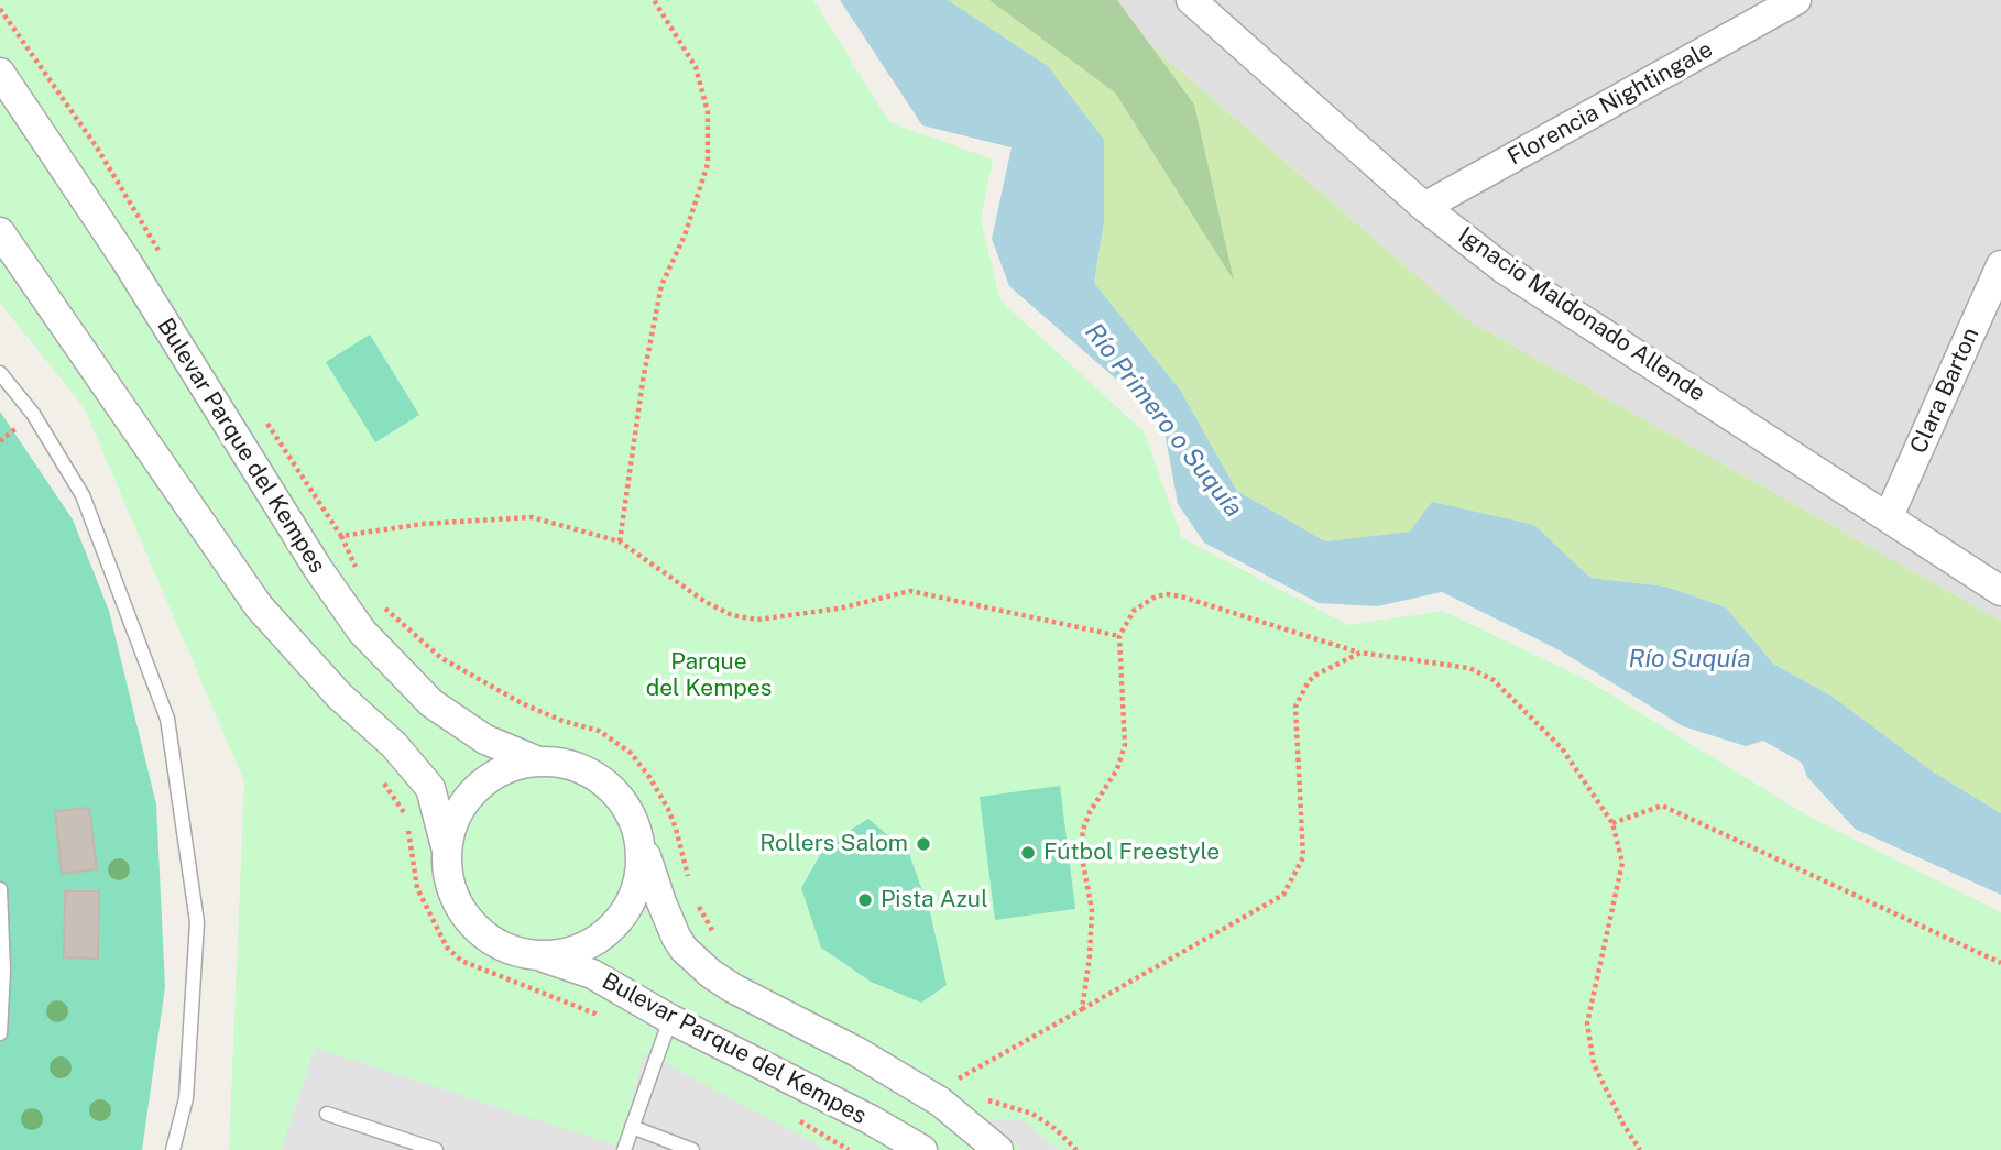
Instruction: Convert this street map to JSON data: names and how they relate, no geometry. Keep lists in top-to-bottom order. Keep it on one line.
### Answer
{"streets":{"street":["Florencia Nightingale","Ignacio Maldonado Allende","Clara Barton","Bulevar Parque del Kempes"]},"crossings":[["Florencia Nightingale","Ignacio Maldonado Allende"],["Ignacio Maldonado Allende","Clara Barton"]],"water":["Río Primero o Suquía","Río Suquía"],"parks":["Parque del Kempes"],"places":["Rollers Salom","Fútbol Freestyle","Pista Azul"]}
